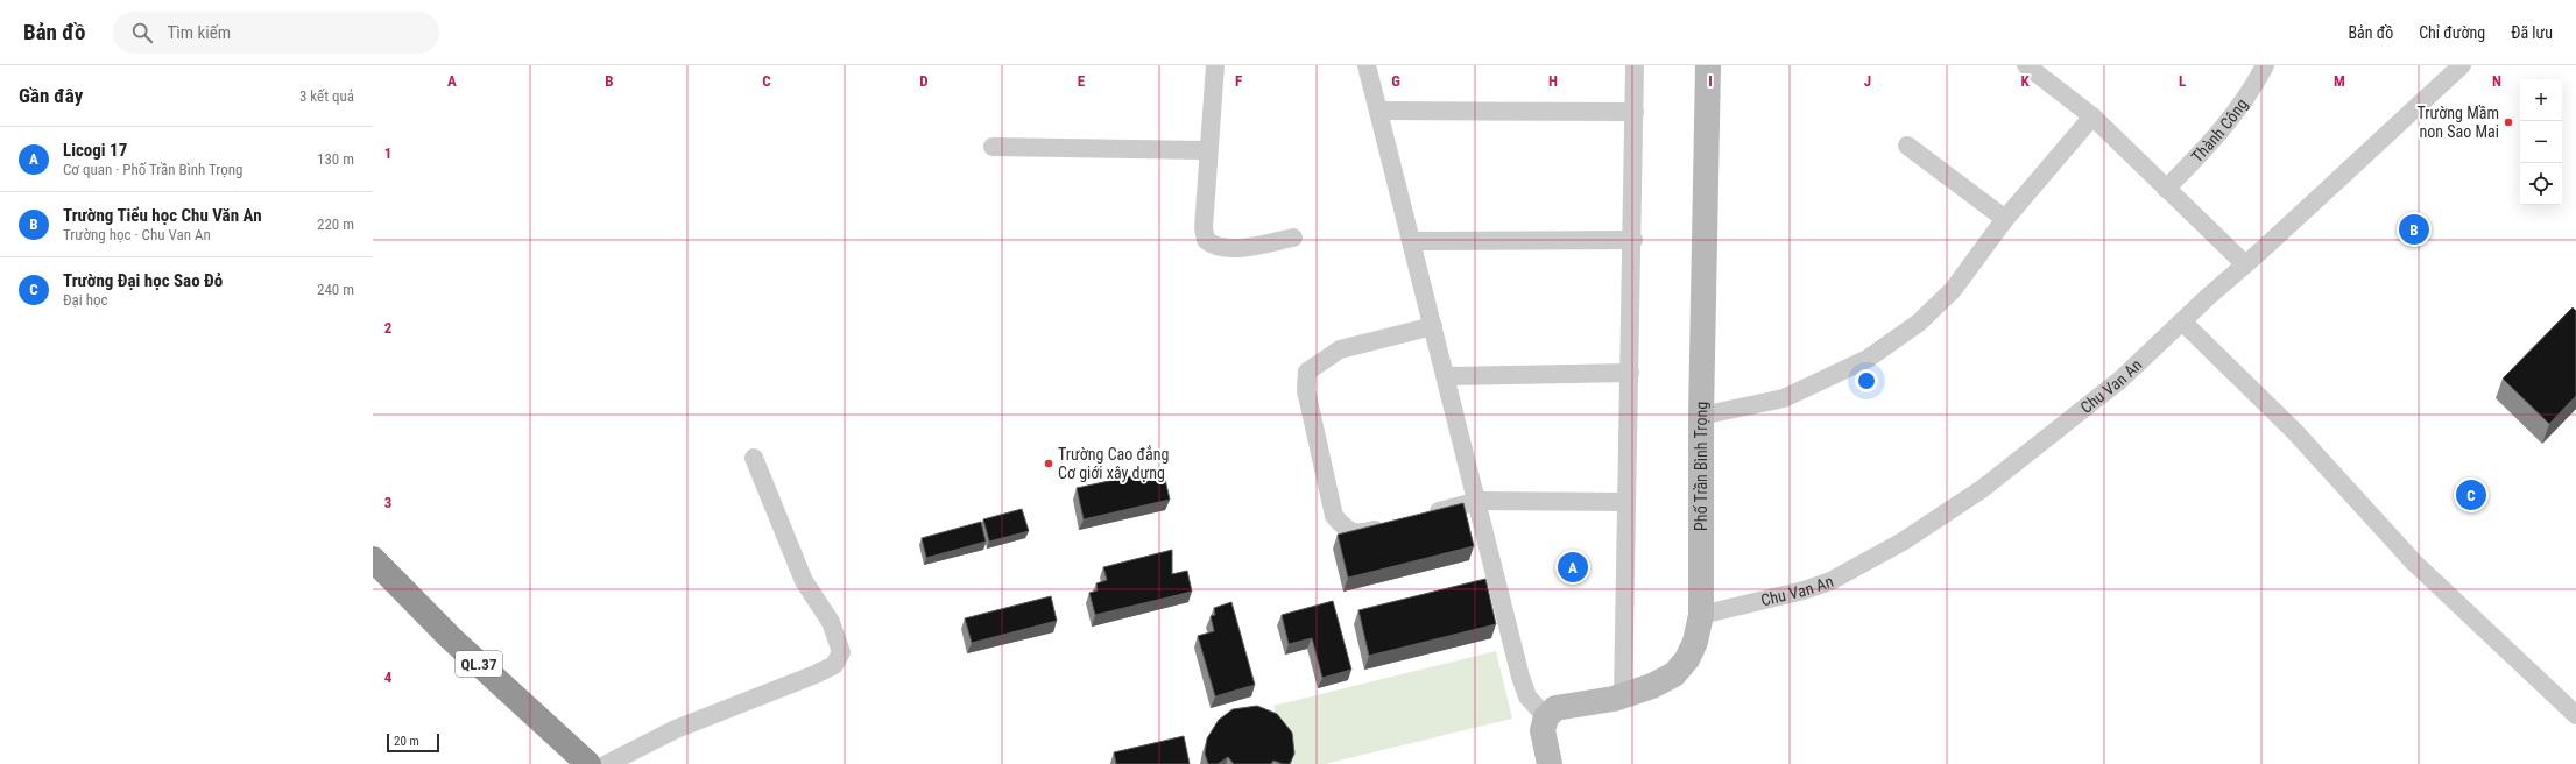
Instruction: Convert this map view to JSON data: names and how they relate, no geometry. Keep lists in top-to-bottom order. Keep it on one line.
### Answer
{"streets":{"highway":["QL.37"],"street":["Thành Công","Chu Van An","Phố Trần Bình Trọng"]},"crossings":[["Chu Van An","Phố Trần Bình Trọng"]],"places":["Trường Mầm non Sao Mai","Trường Cao đẳng Cơ giới xây dựng"],"scale_bar":"20 m","page":{"header":"Bản đồ","search":"Tìm kiếm","nav":["Bản đồ","Chỉ đường","Đã lưu"],"heading":["Gần đây","3 kết quả"],"map_buttons":["+","−"],"list":[{"mark":"A","name":"Licogi 17","note":"Cơ quan · Phố Trần Bình Trọng","value":"130 m"},{"mark":"B","name":"Trường Tiểu học Chu Văn An","note":"Trường học · Chu Van An","value":"220 m"},{"mark":"C","name":"Trường Đại học Sao Đỏ","note":"Đại học","value":"240 m"}],"pins":["B","C","A"],"scale":"20 m"},"grid":{"columns":["A","B","C","D","E","F","G","H","I","J","K","L","M","N"],"rows":["1","2","3","4"]}}
